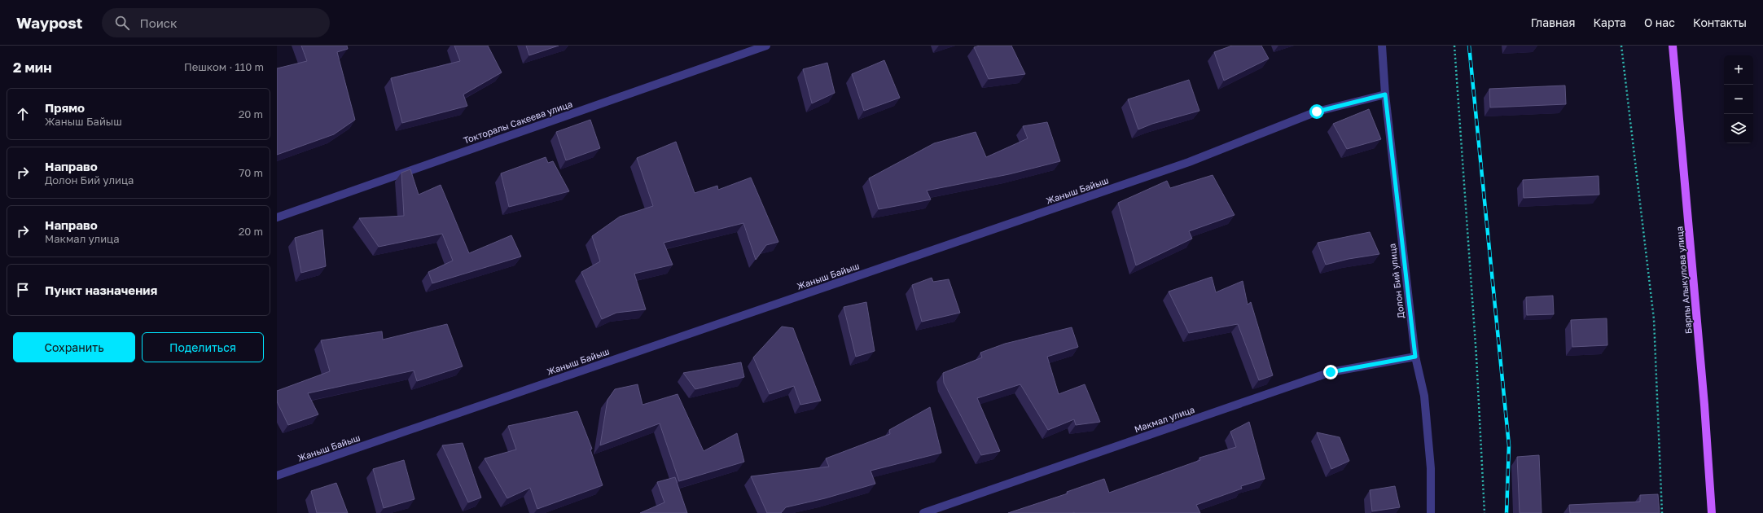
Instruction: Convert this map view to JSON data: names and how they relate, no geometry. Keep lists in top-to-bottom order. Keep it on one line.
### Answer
{"streets":{"main road":["Барпы Алыкулова улица"],"street":["Токторалы Сакеева улица","Жаныш Байыш","Долон Бий улица","Макмал улица"]},"crossings":[["Жаныш Байыш","Долон Бий улица"],["Долон Бий улица","Макмал улица"]],"page":{"header":"Waypost","search":"Поиск","nav":["Главная","Карта","О нас","Контакты"],"heading":["2 мин","Пешком · 110 m"],"map_buttons":["+","−"],"list":[["Прямо","Жаныш Байыш","20 m"],["Направо","Долон Бий улица","70 m"],["Направо","Макмал улица","20 m"],"Пункт назначения"],"buttons":["Сохранить","Поделиться"]}}
